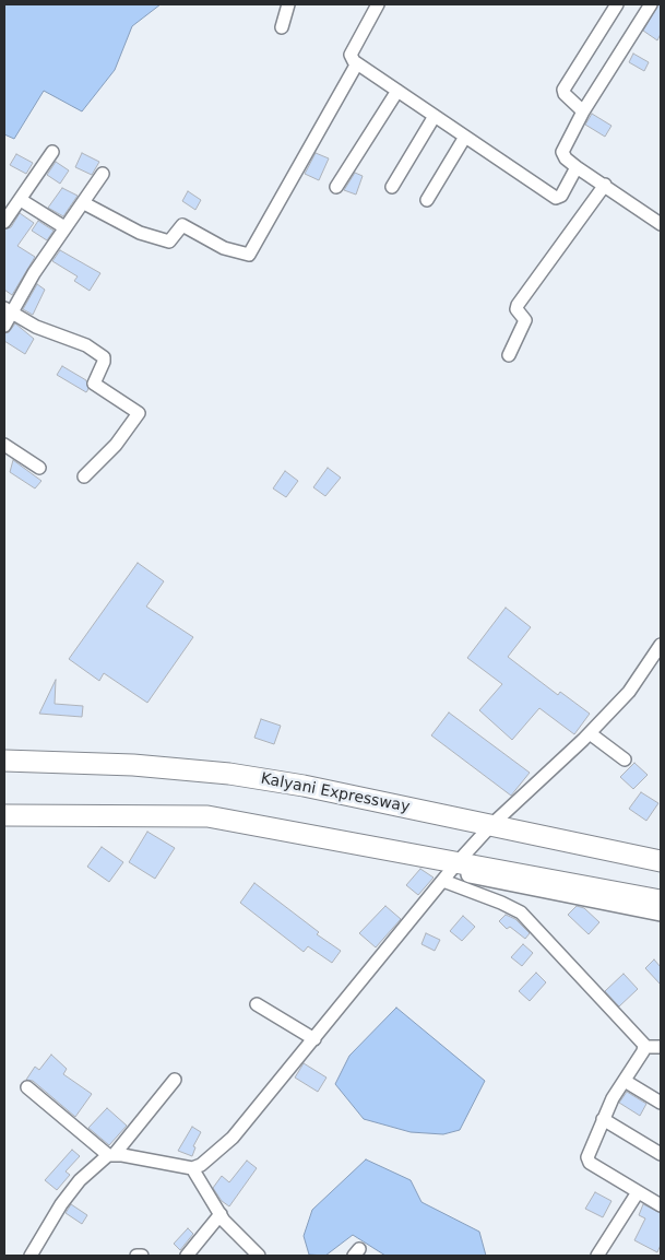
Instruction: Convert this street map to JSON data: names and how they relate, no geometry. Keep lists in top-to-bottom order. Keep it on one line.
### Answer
{"streets":{"highway":["Kalyani Expressway"]}}
